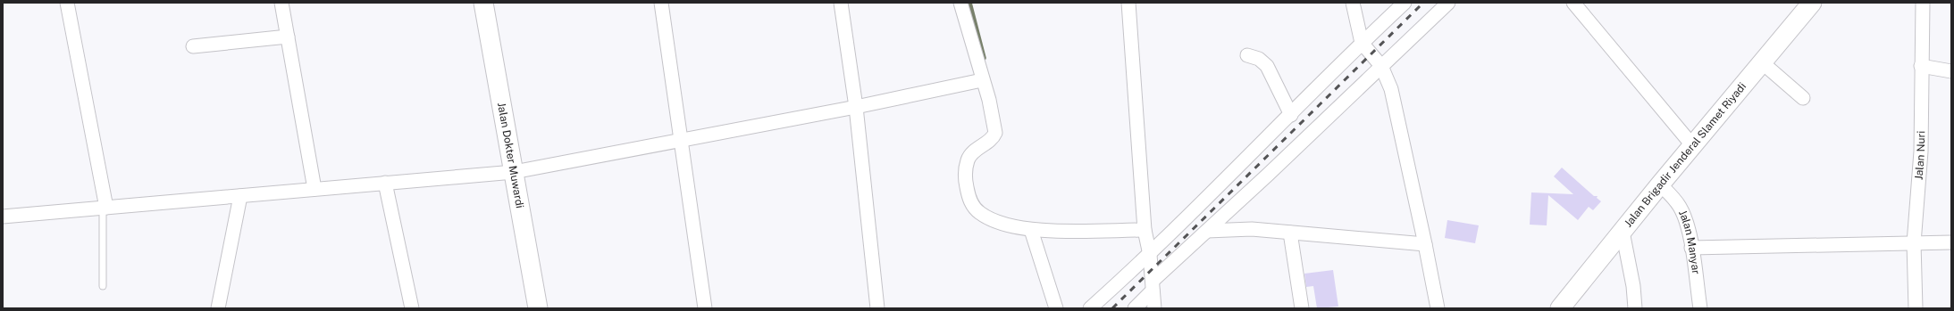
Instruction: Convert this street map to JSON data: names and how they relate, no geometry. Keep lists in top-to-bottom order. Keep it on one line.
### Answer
{"streets":{"main road":["Jalan Brigadir Jenderal Slamet Riyadi","Jalan Dokter Muwardi"],"street":["Jalan Nuri","Jalan Manyar"]},"crossings":[["Jalan Brigadir Jenderal Slamet Riyadi","Jalan Manyar"]]}
